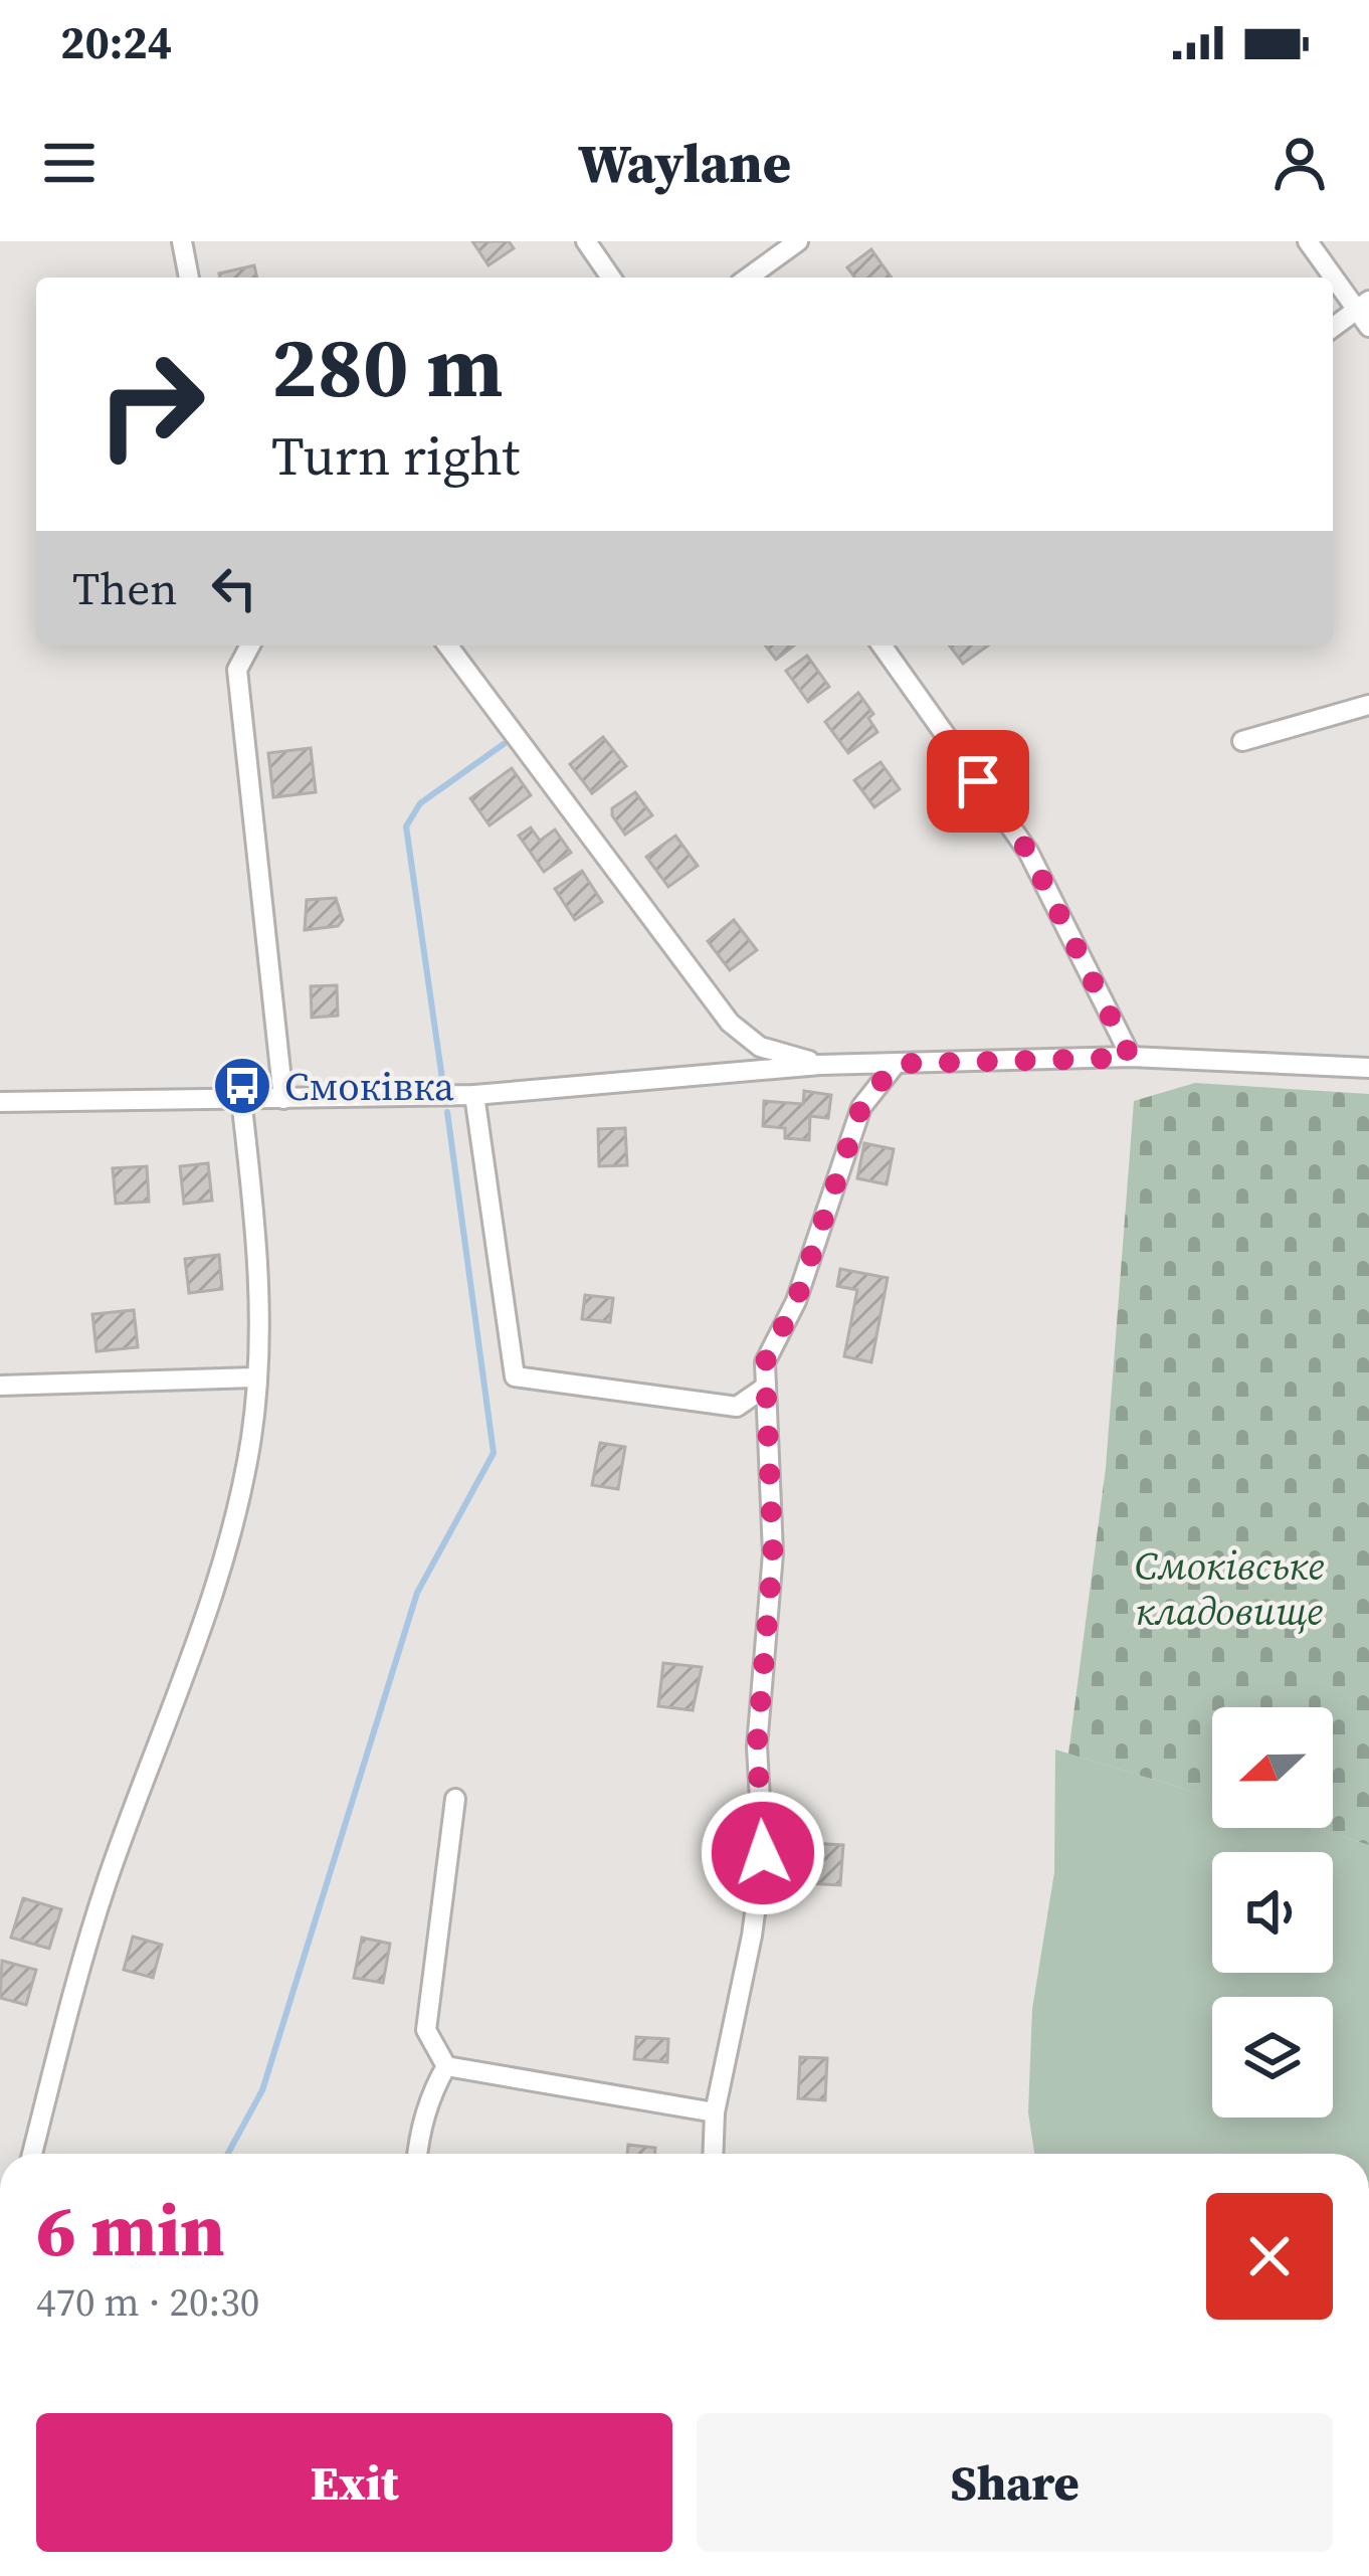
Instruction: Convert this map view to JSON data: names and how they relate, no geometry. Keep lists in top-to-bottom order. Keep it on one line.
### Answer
{"parks":["Смоківське кладовище"],"places":{"bus stop":["Смоківка"]},"north":"left","page":{"status":"20:24","header":"Waylane","turn":["280 m","Turn right"],"then":"Then","heading":["6 min","470 m · 20:30"],"buttons":["Exit","Share"]}}
